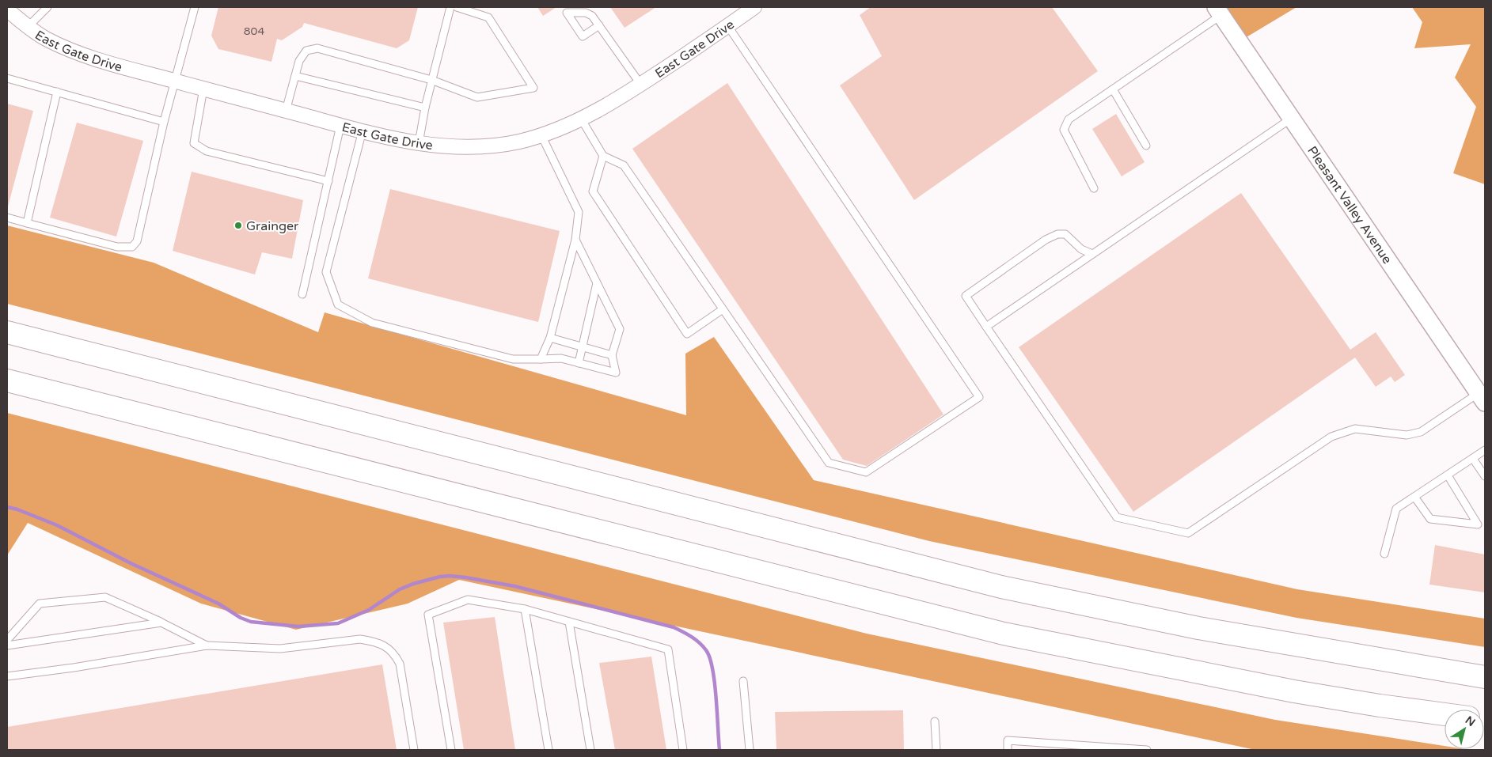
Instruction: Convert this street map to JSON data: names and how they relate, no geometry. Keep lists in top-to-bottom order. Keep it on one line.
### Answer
{"streets":{"street":["East Gate Drive","Pleasant Valley Avenue"]},"places":["Grainger"],"house_numbers":["804"],"north":"top right"}
